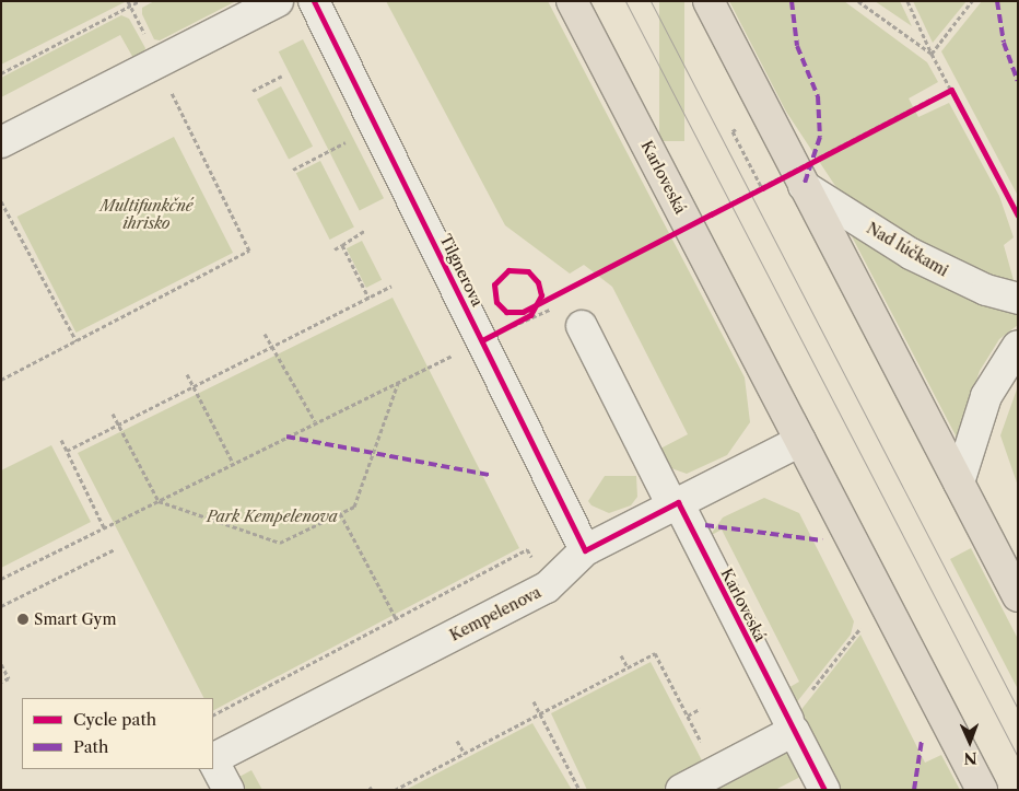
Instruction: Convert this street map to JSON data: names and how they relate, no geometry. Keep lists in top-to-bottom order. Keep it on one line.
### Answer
{"streets":{"main road":["Karloveská"],"street":["Nad lúčkami","Tilgnerova","Kempelenova"]},"crossings":[["Karloveská","Kempelenova"],["Tilgnerova","Kempelenova"]],"parks":["Multifunkčné ihrisko","Park Kempelenova"],"places":["Smart Gym"],"legend":["Cycle path","Path"],"north":"bottom"}
